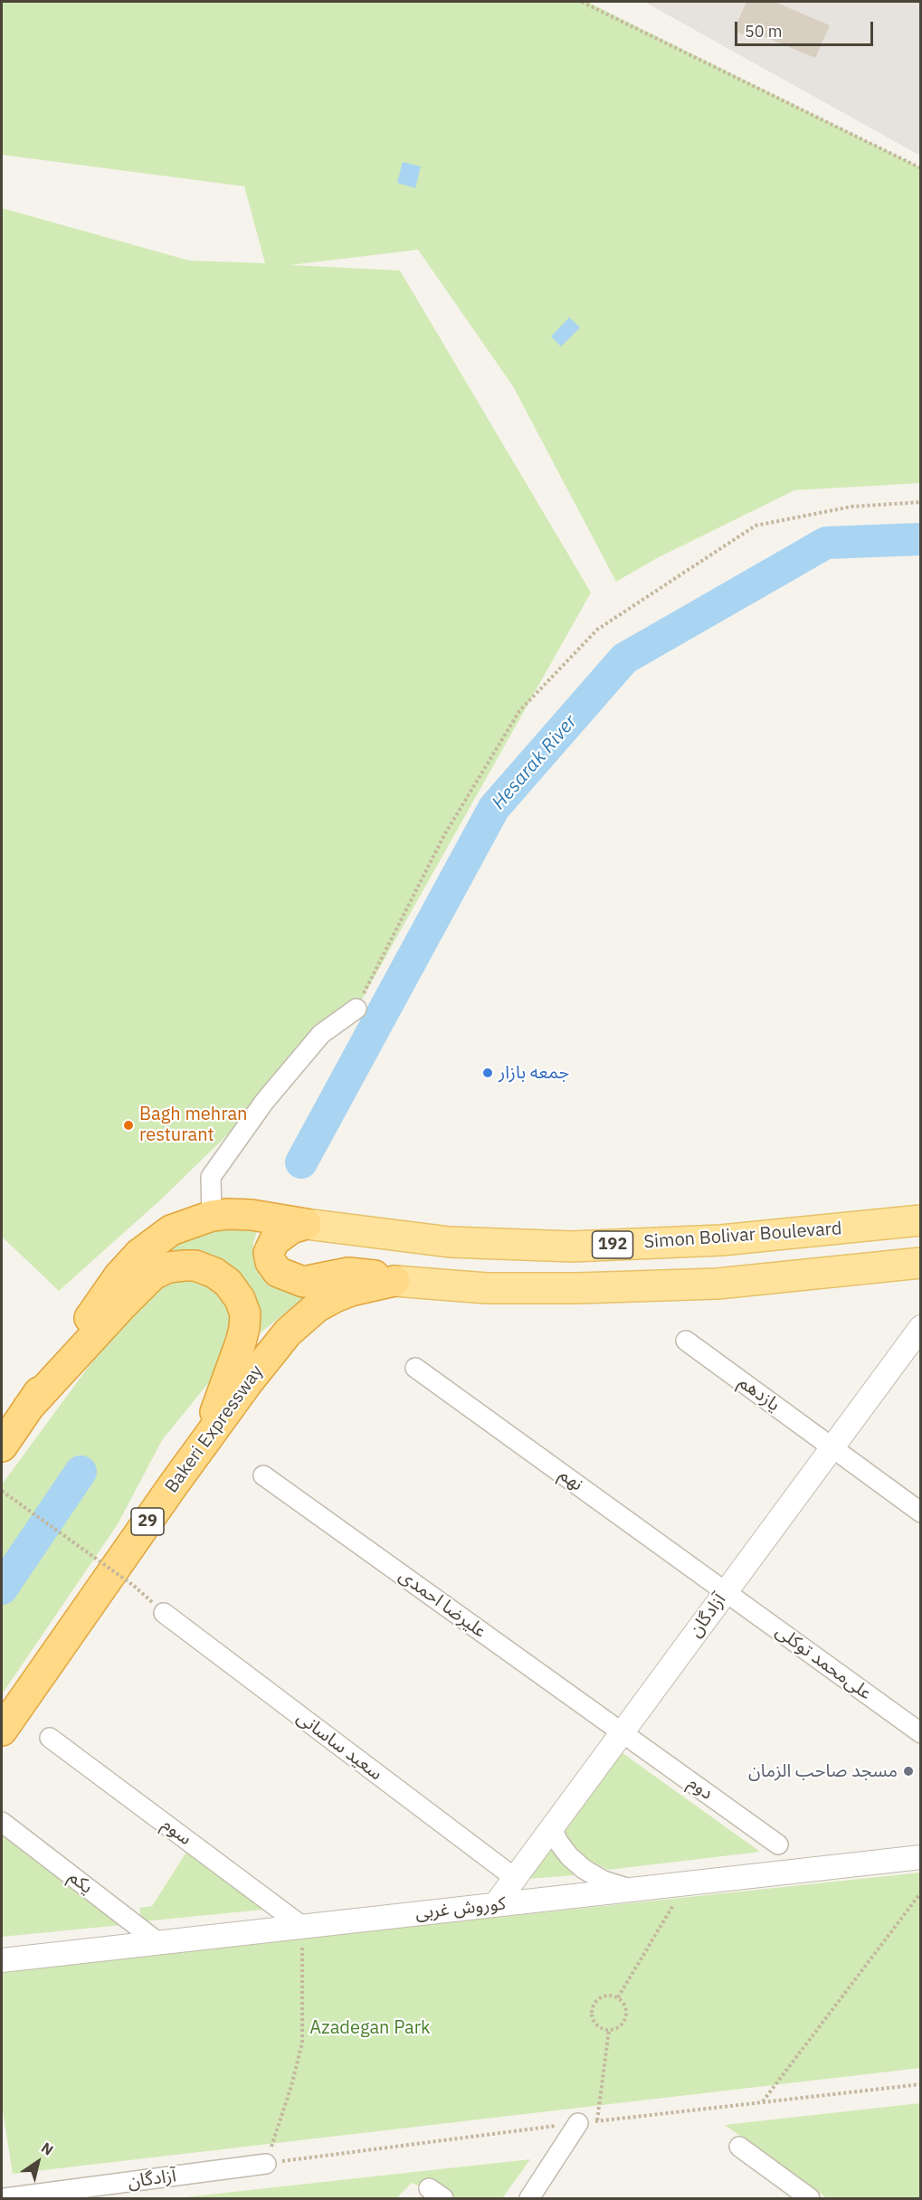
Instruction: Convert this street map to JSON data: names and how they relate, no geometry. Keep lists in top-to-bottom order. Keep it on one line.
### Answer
{"streets":{"highway":["Bakeri Expressway","29"],"main road":["Simon Bolivar Boulevard","192"],"street":["یازدهم","نهم","علیرضا احمدی","آزادگان","علی‌محمد توکلی","سعید ساسانی","دوم","سوم","یکم","کوروش غربی"]},"crossings":[["یازدهم","آزادگان"],["نهم","آزادگان"],["نهم","علی‌محمد توکلی"],["علیرضا احمدی","آزادگان"],["علیرضا احمدی","دوم"],["آزادگان","علی‌محمد توکلی"],["آزادگان","سعید ساسانی"],["آزادگان","دوم"],["آزادگان","کوروش غربی"],["سوم","کوروش غربی"],["یکم","کوروش غربی"]],"water":["Hesarak River"],"parks":["Azadegan Park"],"places":["جمعه بازار","Bagh mehran resturant","مسجد صاحب الزمان"],"scale_bar":"50 m","north":"top right"}
